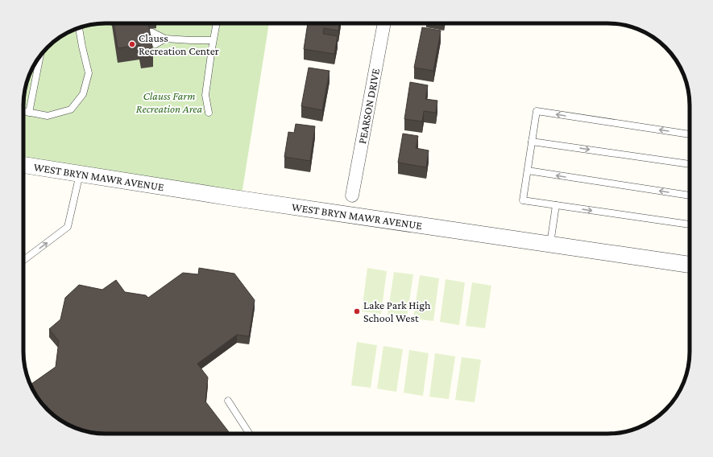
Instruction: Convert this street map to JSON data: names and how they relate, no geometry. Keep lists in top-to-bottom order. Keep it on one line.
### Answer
{"streets":{"street":["PEARSON DRIVE","WEST BRYN MAWR AVENUE"]},"parks":["Clauss Farm Recreation Area"],"places":["Clauss Recreation Center","Lake Park High School West"]}
